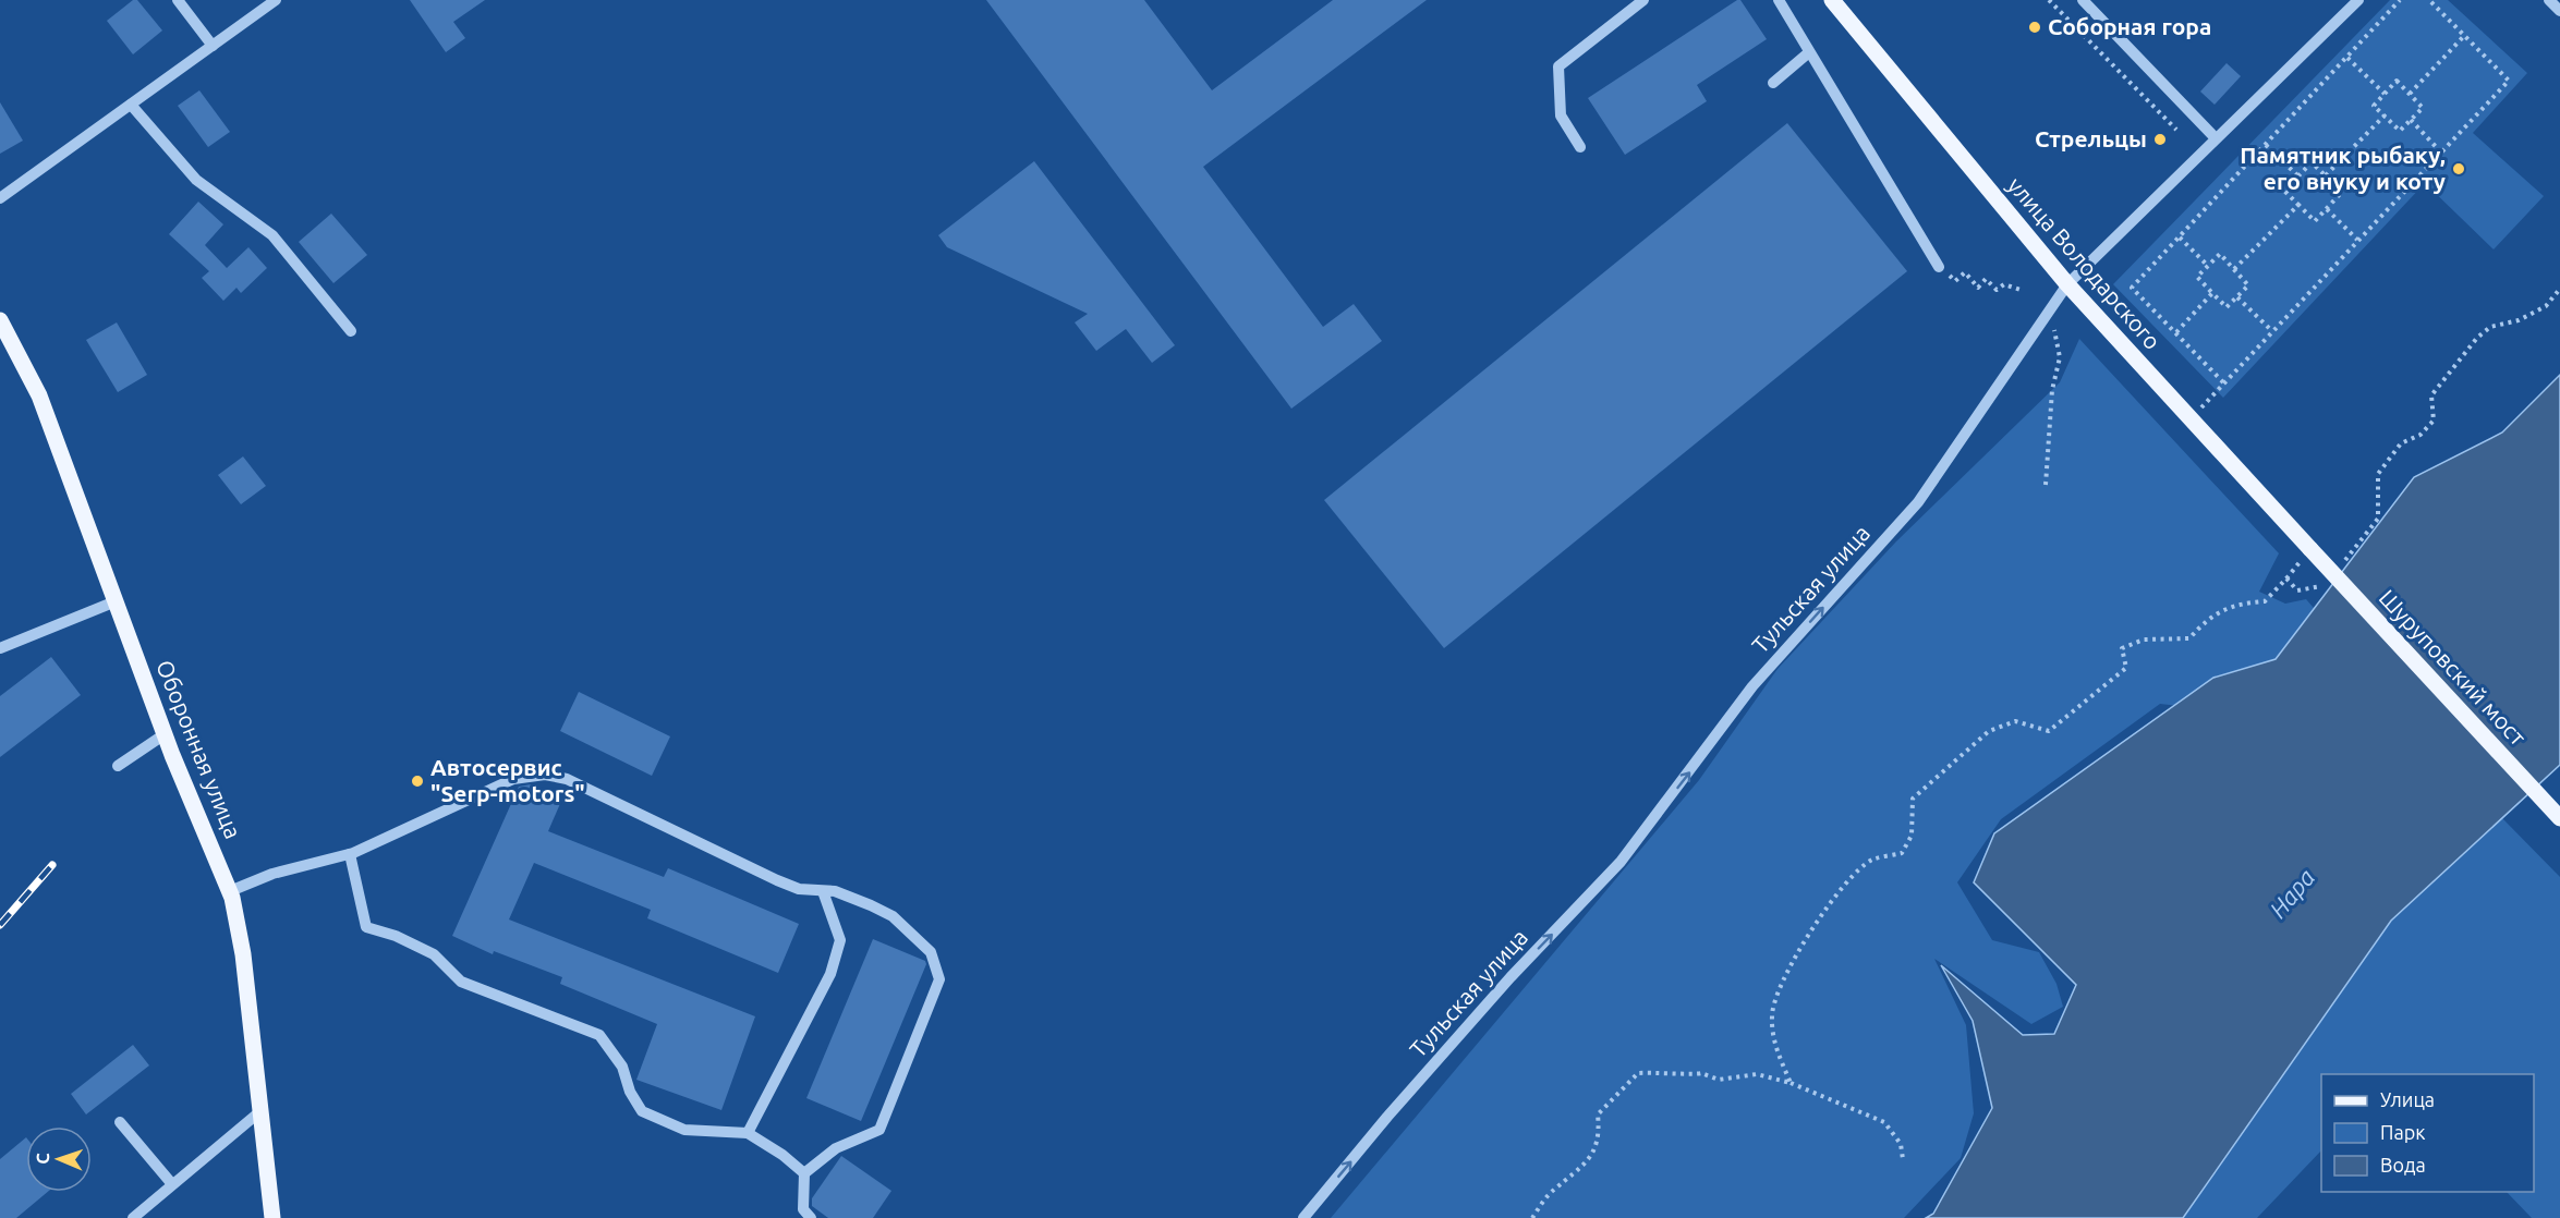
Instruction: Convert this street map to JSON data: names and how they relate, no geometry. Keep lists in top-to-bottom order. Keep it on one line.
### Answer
{"streets":{"main road":["улица Володарского","Шуруповский мост","Оборонная улица"],"street":["Тульская улица"]},"crossings":[["улица Володарского","Тульская улица"],["улица Володарского","Шуруповский мост"]],"one_way":["Тульская улица"],"water":["Нара"],"places":["Соборная гора","Стрельцы","Памятник рыбаку, его внуку и коту","Автосервис \"Serp-motors\""],"legend":["Улица","Парк","Вода"],"north":"left"}
